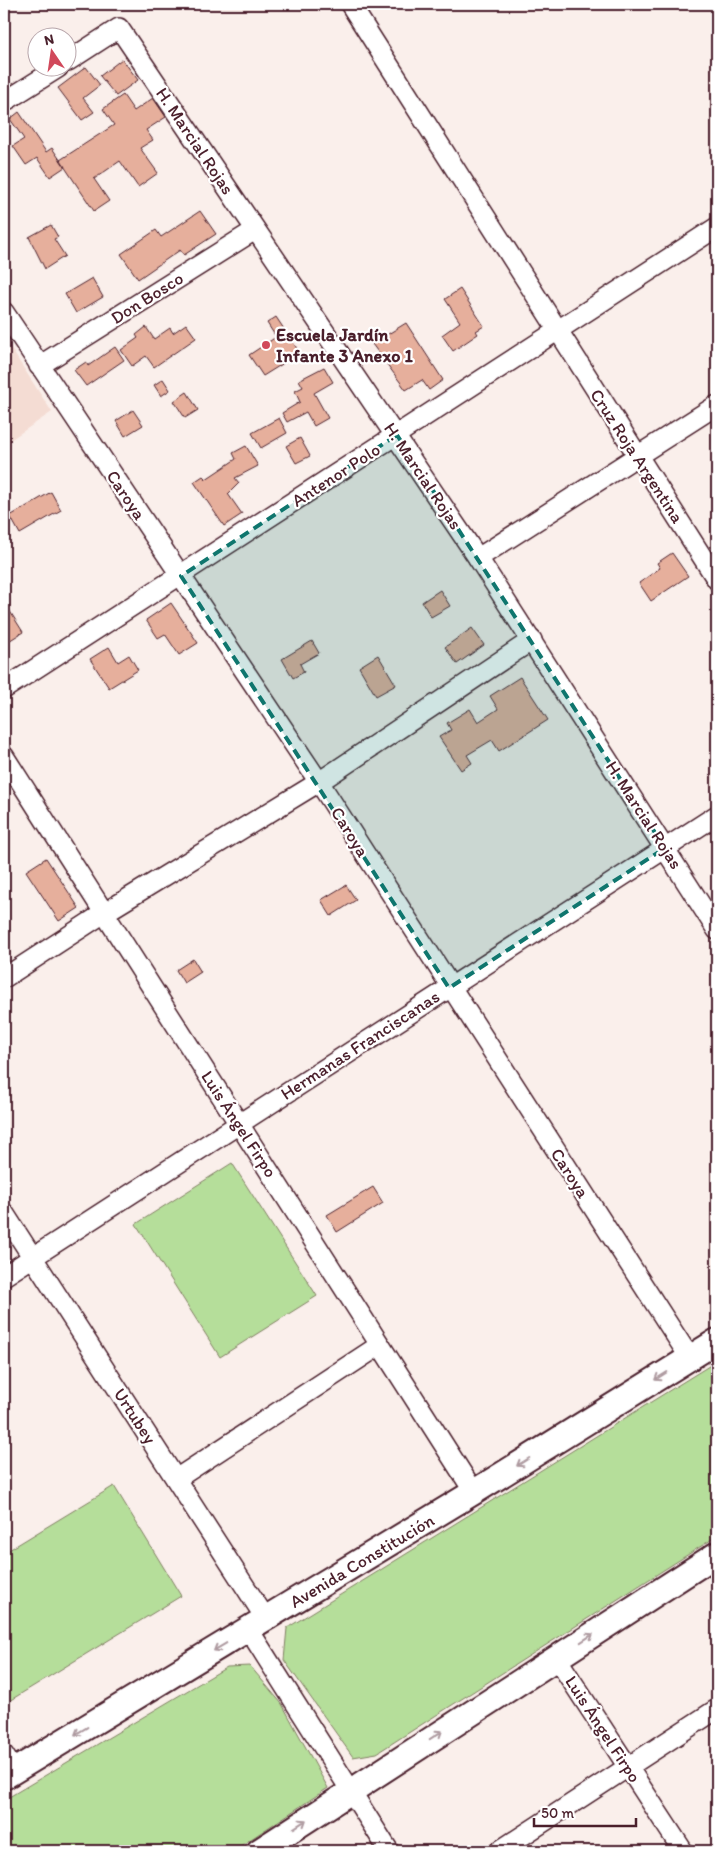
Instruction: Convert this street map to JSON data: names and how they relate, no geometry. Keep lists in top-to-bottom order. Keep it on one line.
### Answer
{"streets":{"main road":["Avenida Constitución"],"street":["H. Marcial Rojas","Don Bosco","Cruz Roja Argentina","Antenor Polo","Caroya","Hermanas Franciscanas","Luis Ángel Firpo","Urtubey"]},"crossings":[["H. Marcial Rojas","Don Bosco"],["H. Marcial Rojas","Antenor Polo"],["H. Marcial Rojas","Hermanas Franciscanas"],["Don Bosco","Caroya"],["Cruz Roja Argentina","Antenor Polo"],["Antenor Polo","Caroya"],["Caroya","Hermanas Franciscanas"],["Caroya","Avenida Constitución"],["Hermanas Franciscanas","Luis Ángel Firpo"],["Hermanas Franciscanas","Urtubey"],["Luis Ángel Firpo","Avenida Constitución"],["Urtubey","Avenida Constitución"]],"places":["Escuela Jardín Infante 3 Anexo 1"],"scale_bar":"50 m","north":"top"}
